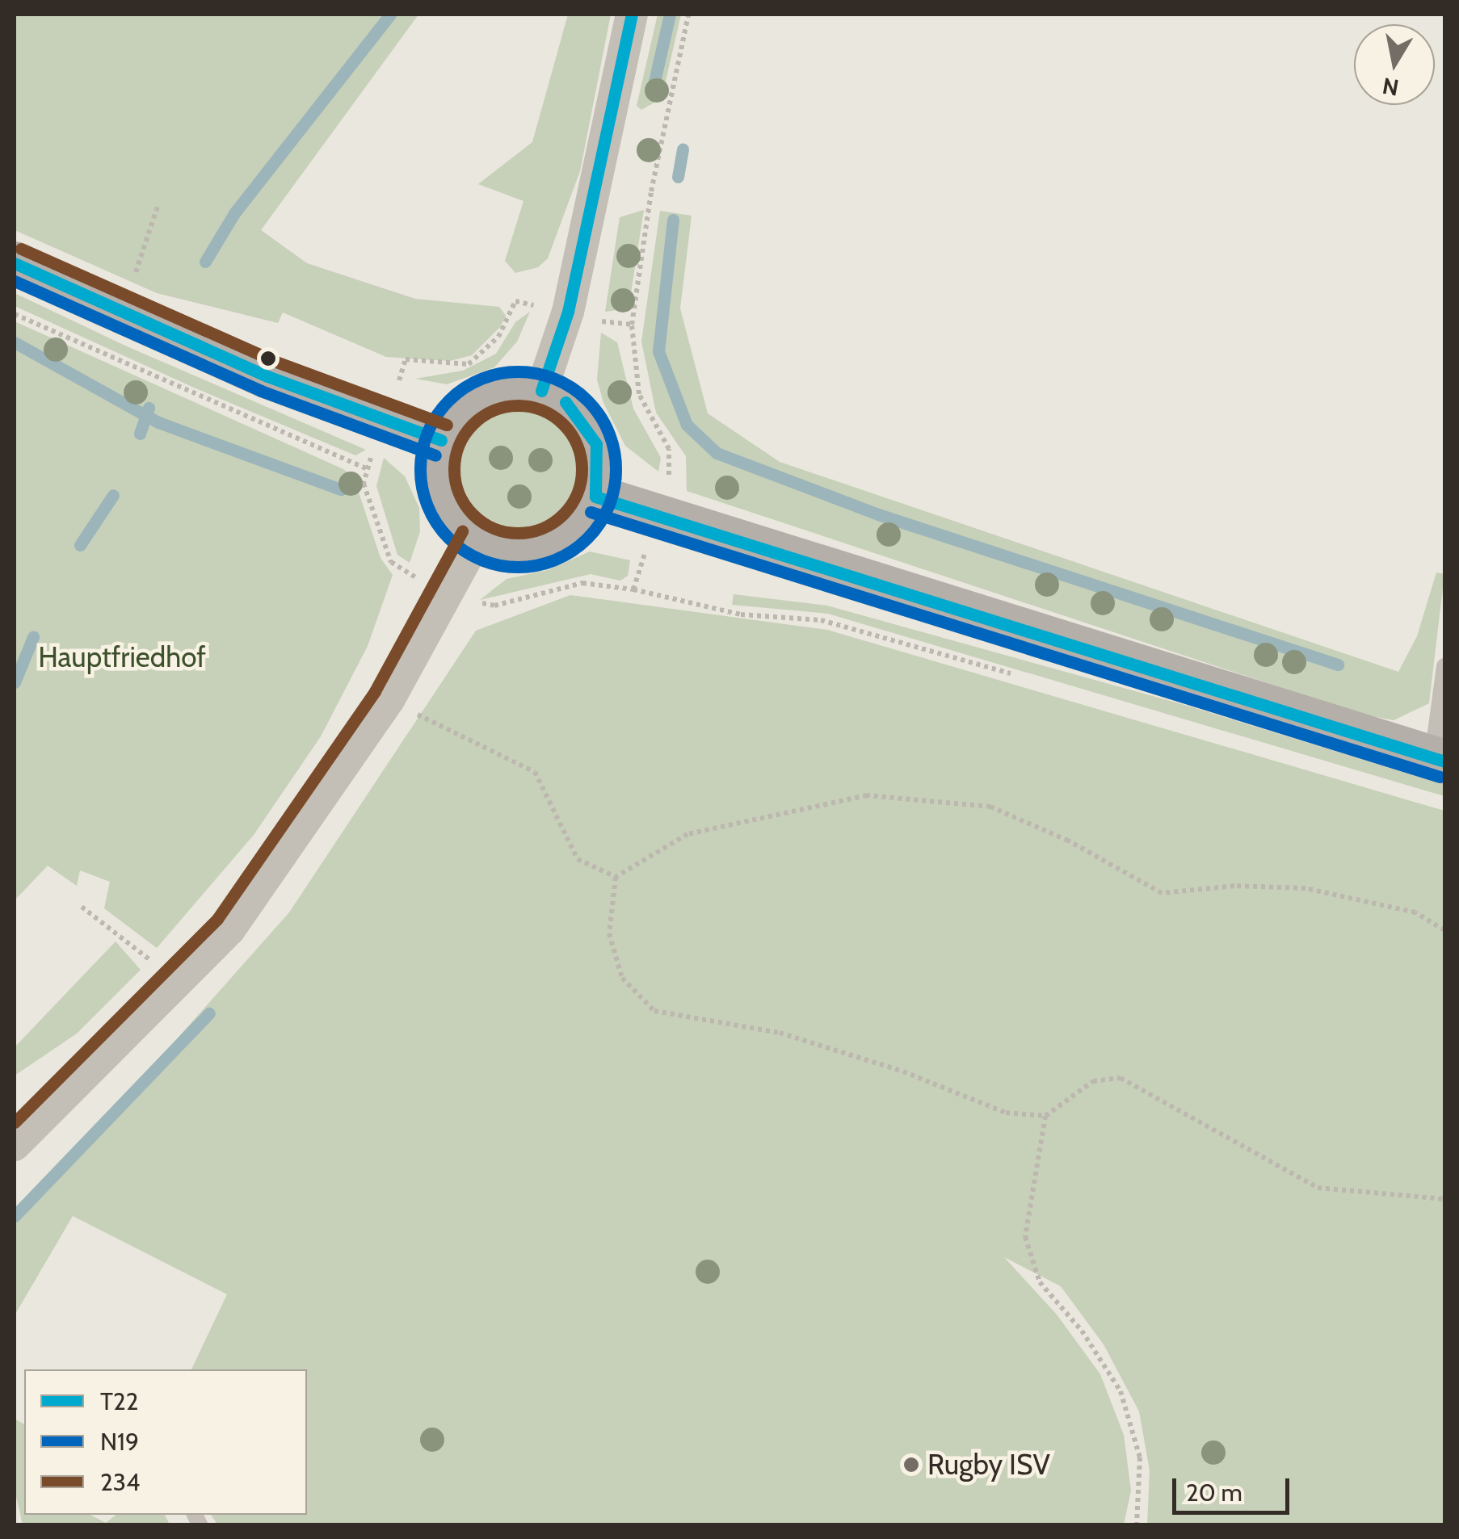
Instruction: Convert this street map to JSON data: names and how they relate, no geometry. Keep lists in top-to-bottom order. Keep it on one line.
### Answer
{"parks":["Hauptfriedhof"],"places":["Rugby ISV"],"lines":["transit line T22","transit line 234","transit line N19"],"legend":["T22","N19","234"],"scale_bar":"20 m","north":"bottom"}
